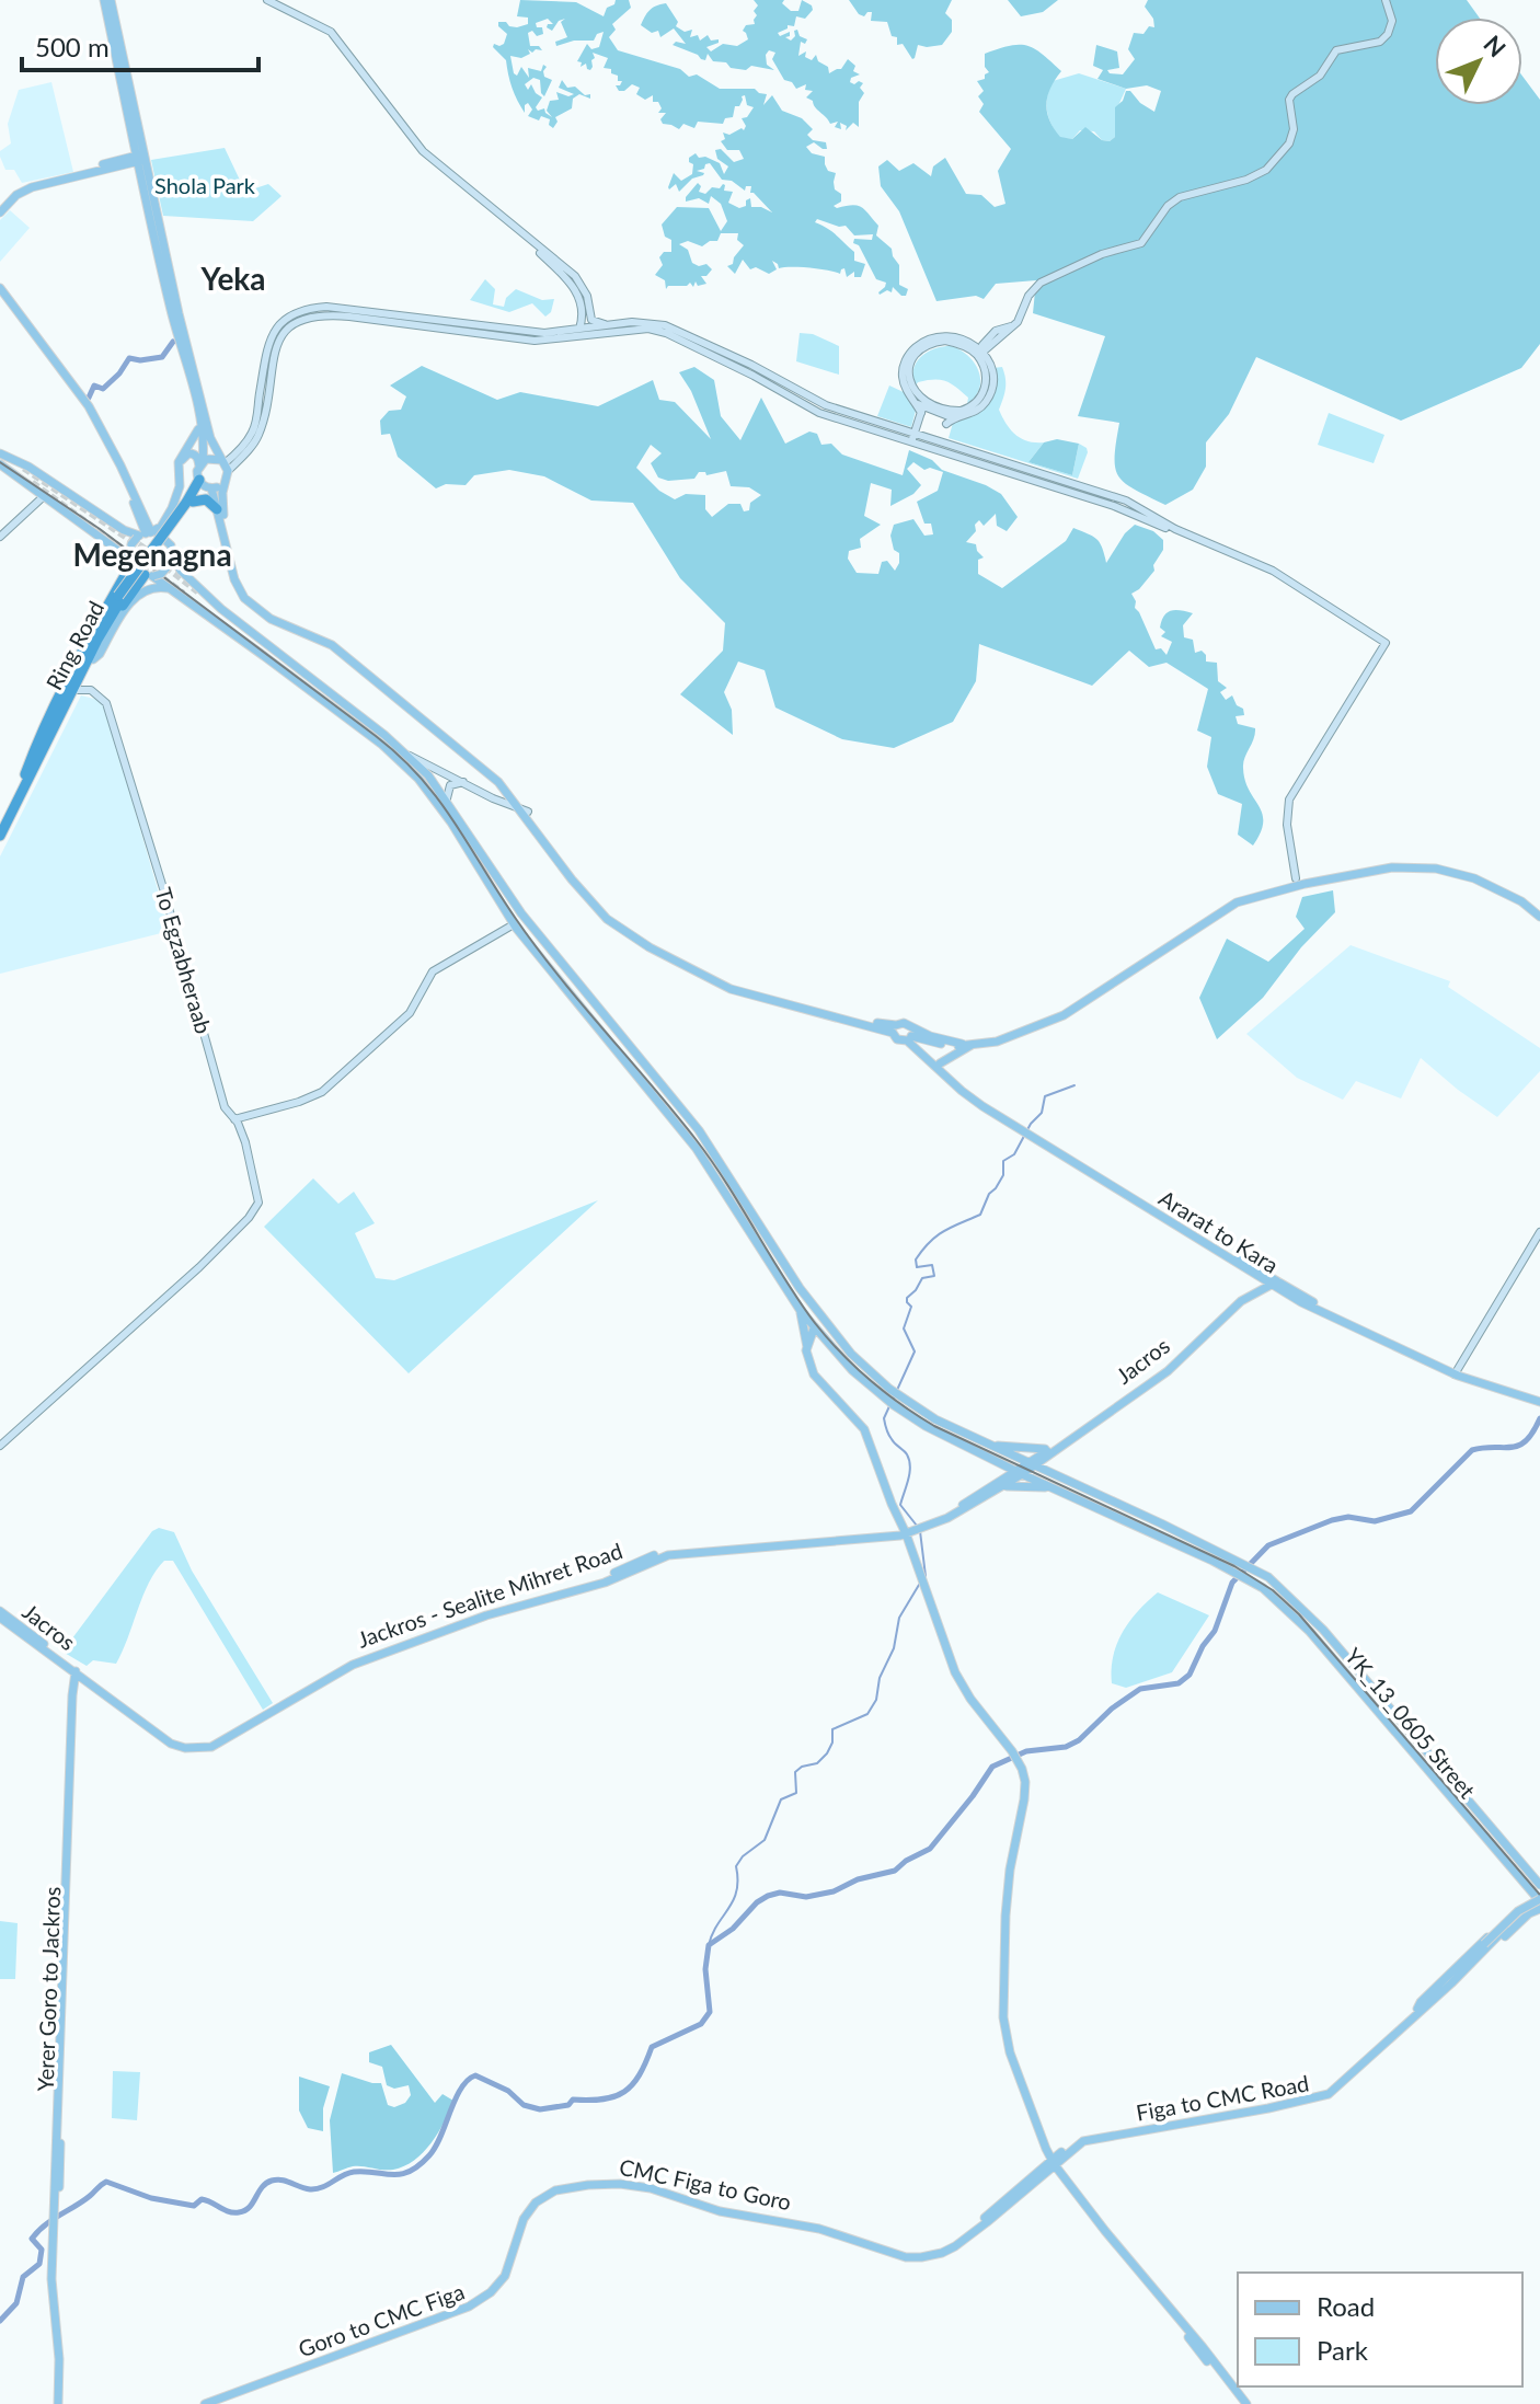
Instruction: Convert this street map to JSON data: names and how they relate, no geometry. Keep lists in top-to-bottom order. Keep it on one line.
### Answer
{"streets":{"highway":["Ring Road"],"main road":["To Egzabheraab","Ararat to Kara","Jacros","Jackros - Sealite Mihret Road","YK_13_0605 Street","Yerer Goro to Jackros","Figa to CMC Road","CMC Figa to Goro","Goro to CMC Figa"]},"crossings":[["Ararat to Kara","Jacros"],["Jacros","Jackros - Sealite Mihret Road"],["Jacros","YK_13_0605 Street"],["Jacros","Yerer Goro to Jackros"],["Jackros - Sealite Mihret Road","Yerer Goro to Jackros"],["YK_13_0605 Street","Figa to CMC Road"],["Figa to CMC Road","CMC Figa to Goro"],["CMC Figa to Goro","Goro to CMC Figa"]],"districts":["Yeka","Megenagna"],"parks":["Shola Park"],"legend":["Road","Park"],"scale_bar":"500 m","north":"top right"}
